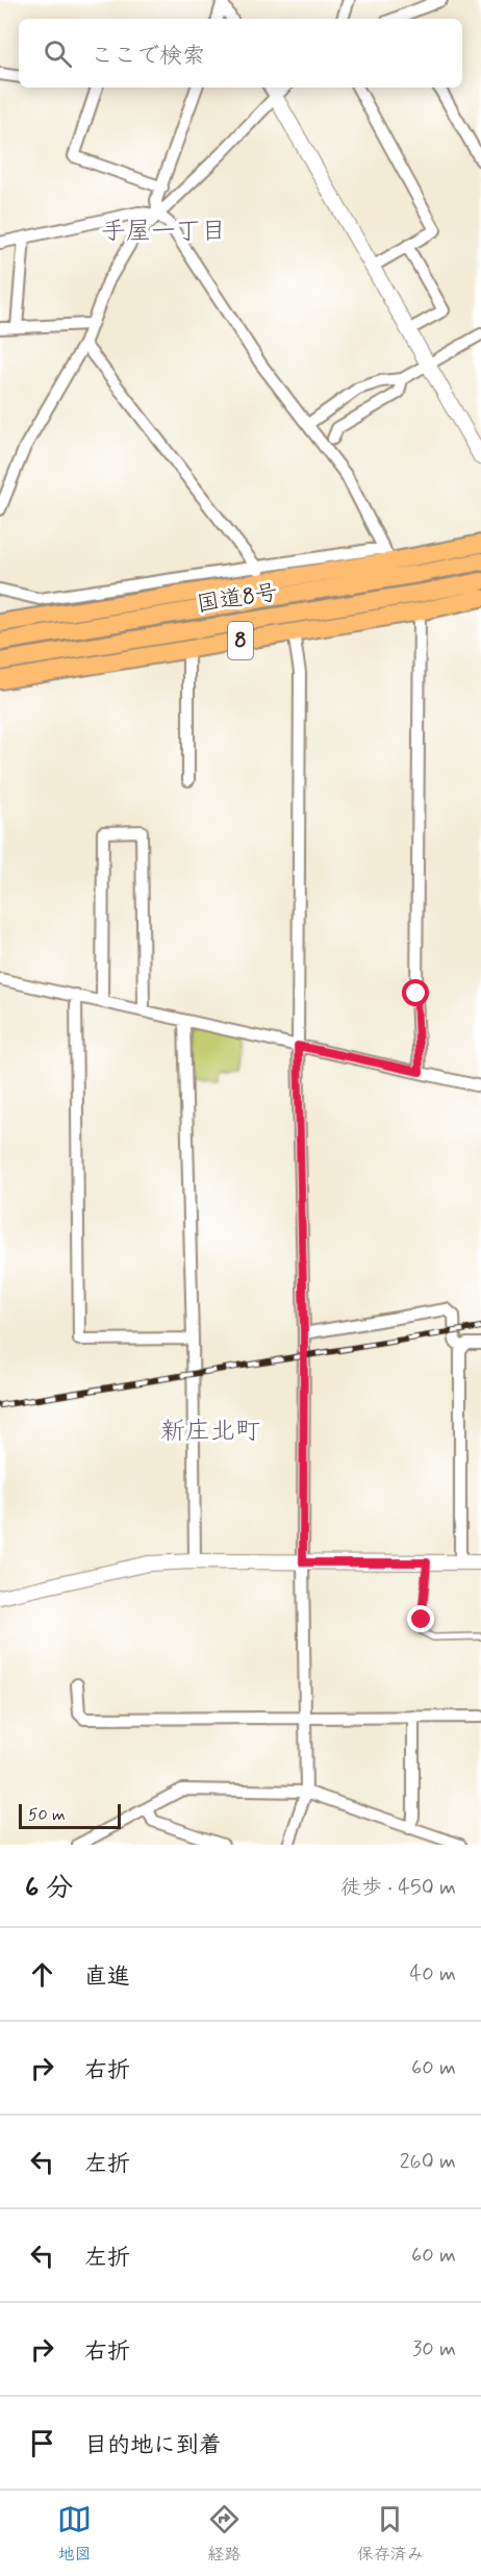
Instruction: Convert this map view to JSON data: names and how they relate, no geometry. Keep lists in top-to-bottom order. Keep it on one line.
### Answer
{"streets":{"highway":["国道8号","8"]},"districts":["手屋一丁目","新庄北町"],"scale_bar":"50 m","page":{"search":"ここで検索","scale":"50 m","heading":["6 分","徒歩 · 450 m"],"list":[["直進","40 m"],["右折","60 m"],["左折","260 m"],["左折","60 m"],["右折","30 m"],"目的地に到着"],"nav":["地図","経路","保存済み"]}}
